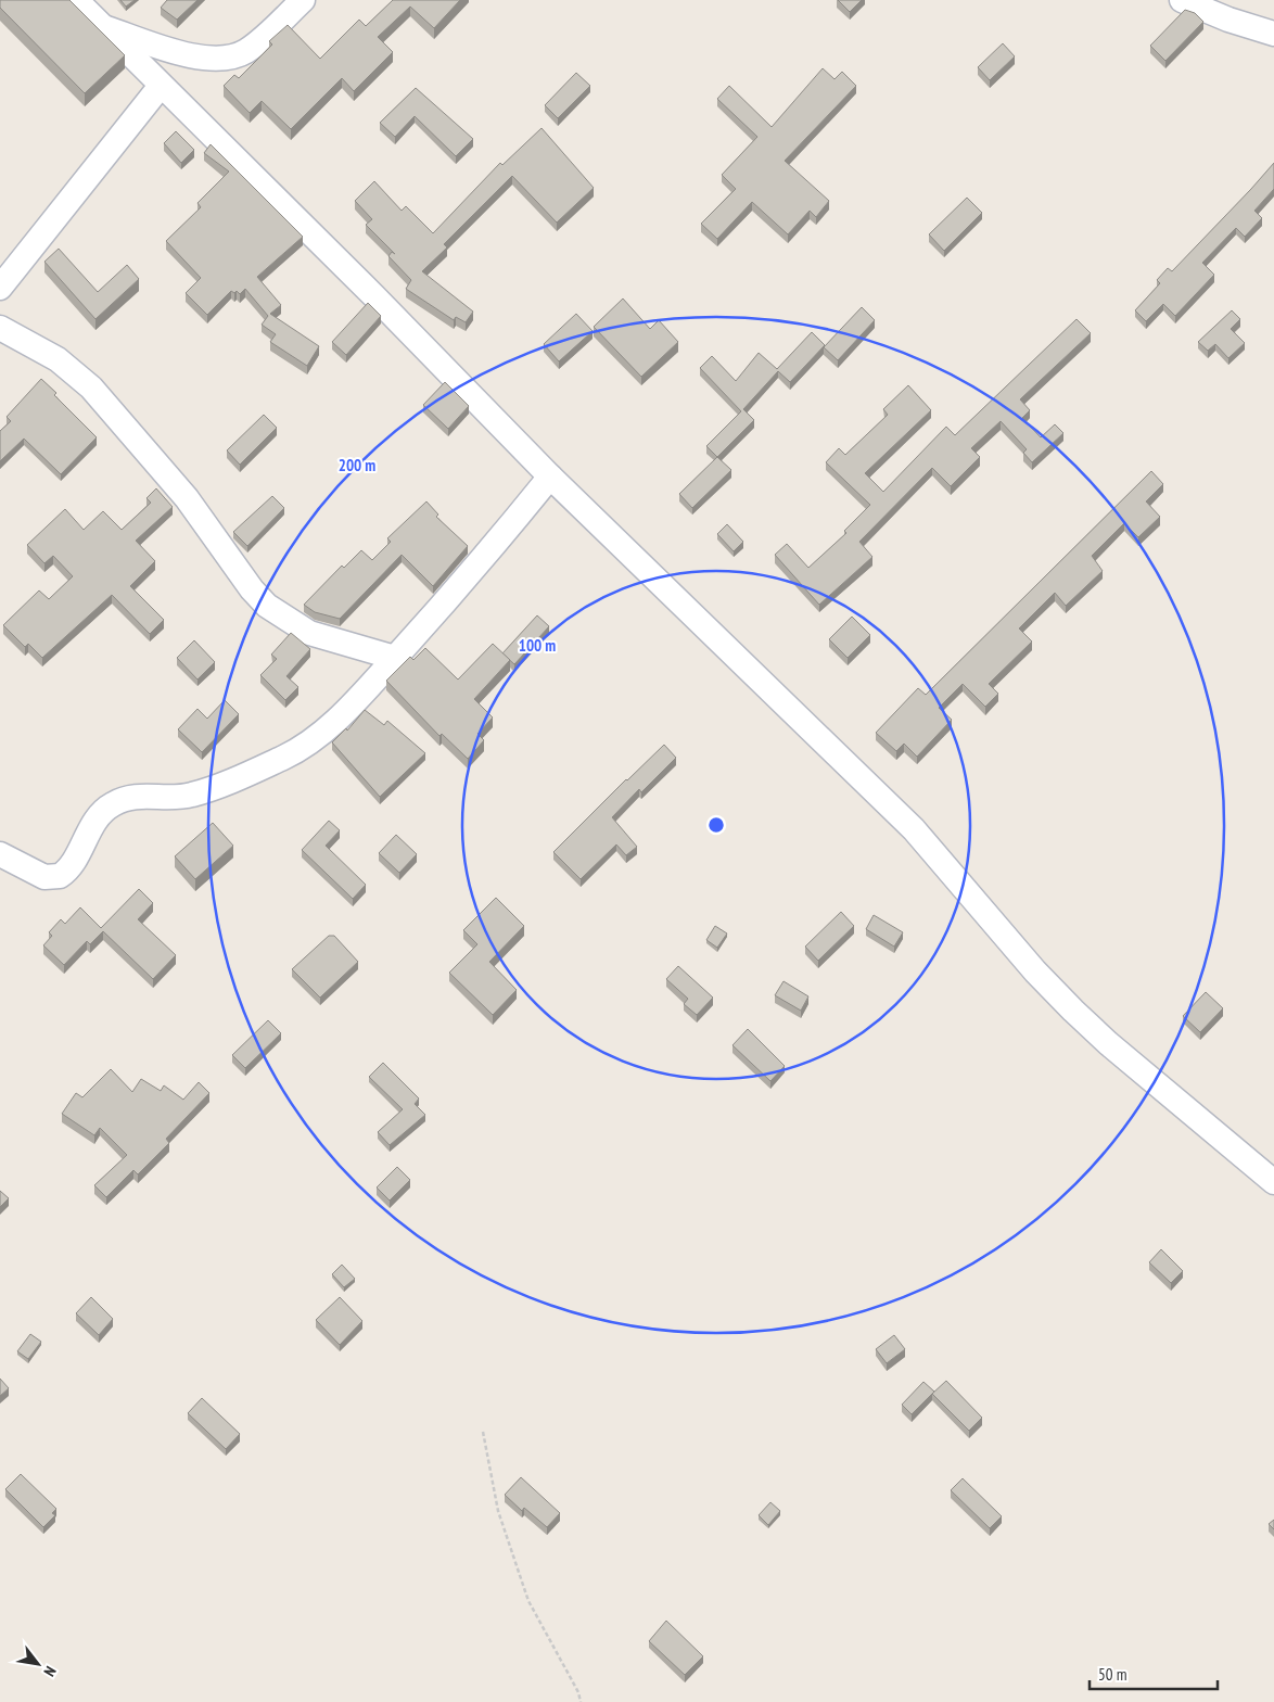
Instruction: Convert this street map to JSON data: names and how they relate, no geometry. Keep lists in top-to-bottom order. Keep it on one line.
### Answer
{"scale_bar":"50 m","north":"bottom right","rings":["200 m","100 m"]}
